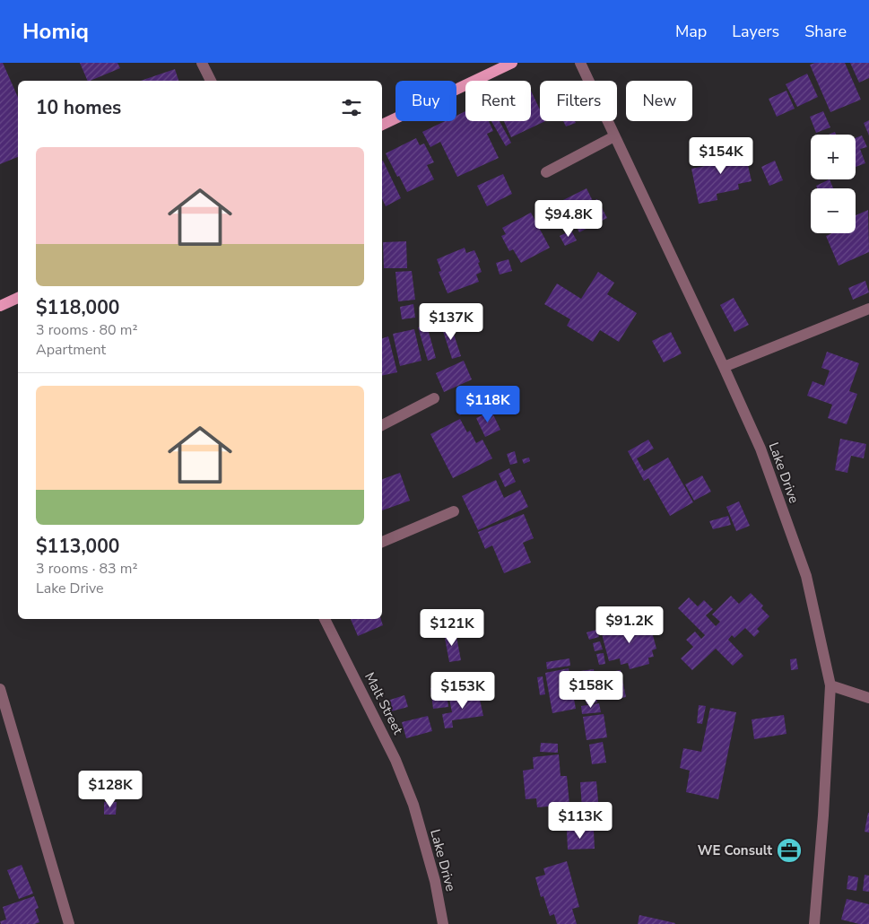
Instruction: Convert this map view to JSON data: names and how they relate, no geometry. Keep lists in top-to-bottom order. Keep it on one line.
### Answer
{"streets":{"street":["Lake Drive","Malt Street"]},"crossings":[["Lake Drive","Malt Street"]],"places":{"office":["WE Consult"]},"page":{"header":"Homiq","nav":["Map","Layers","Share"],"chip":["Buy","Rent","Filters","New"],"heading":"10 homes","map_buttons":["+","−"],"list":[{"name":"$118,000","note":"3 rooms · 80 m² · Apartment"},{"name":"$113,000","note":"3 rooms · 83 m² · Lake Drive"}],"price":["$154K","$94.8K","$137K","$118K","$91.2K","$121K","$158K","$153K","$128K","$113K"]}}
